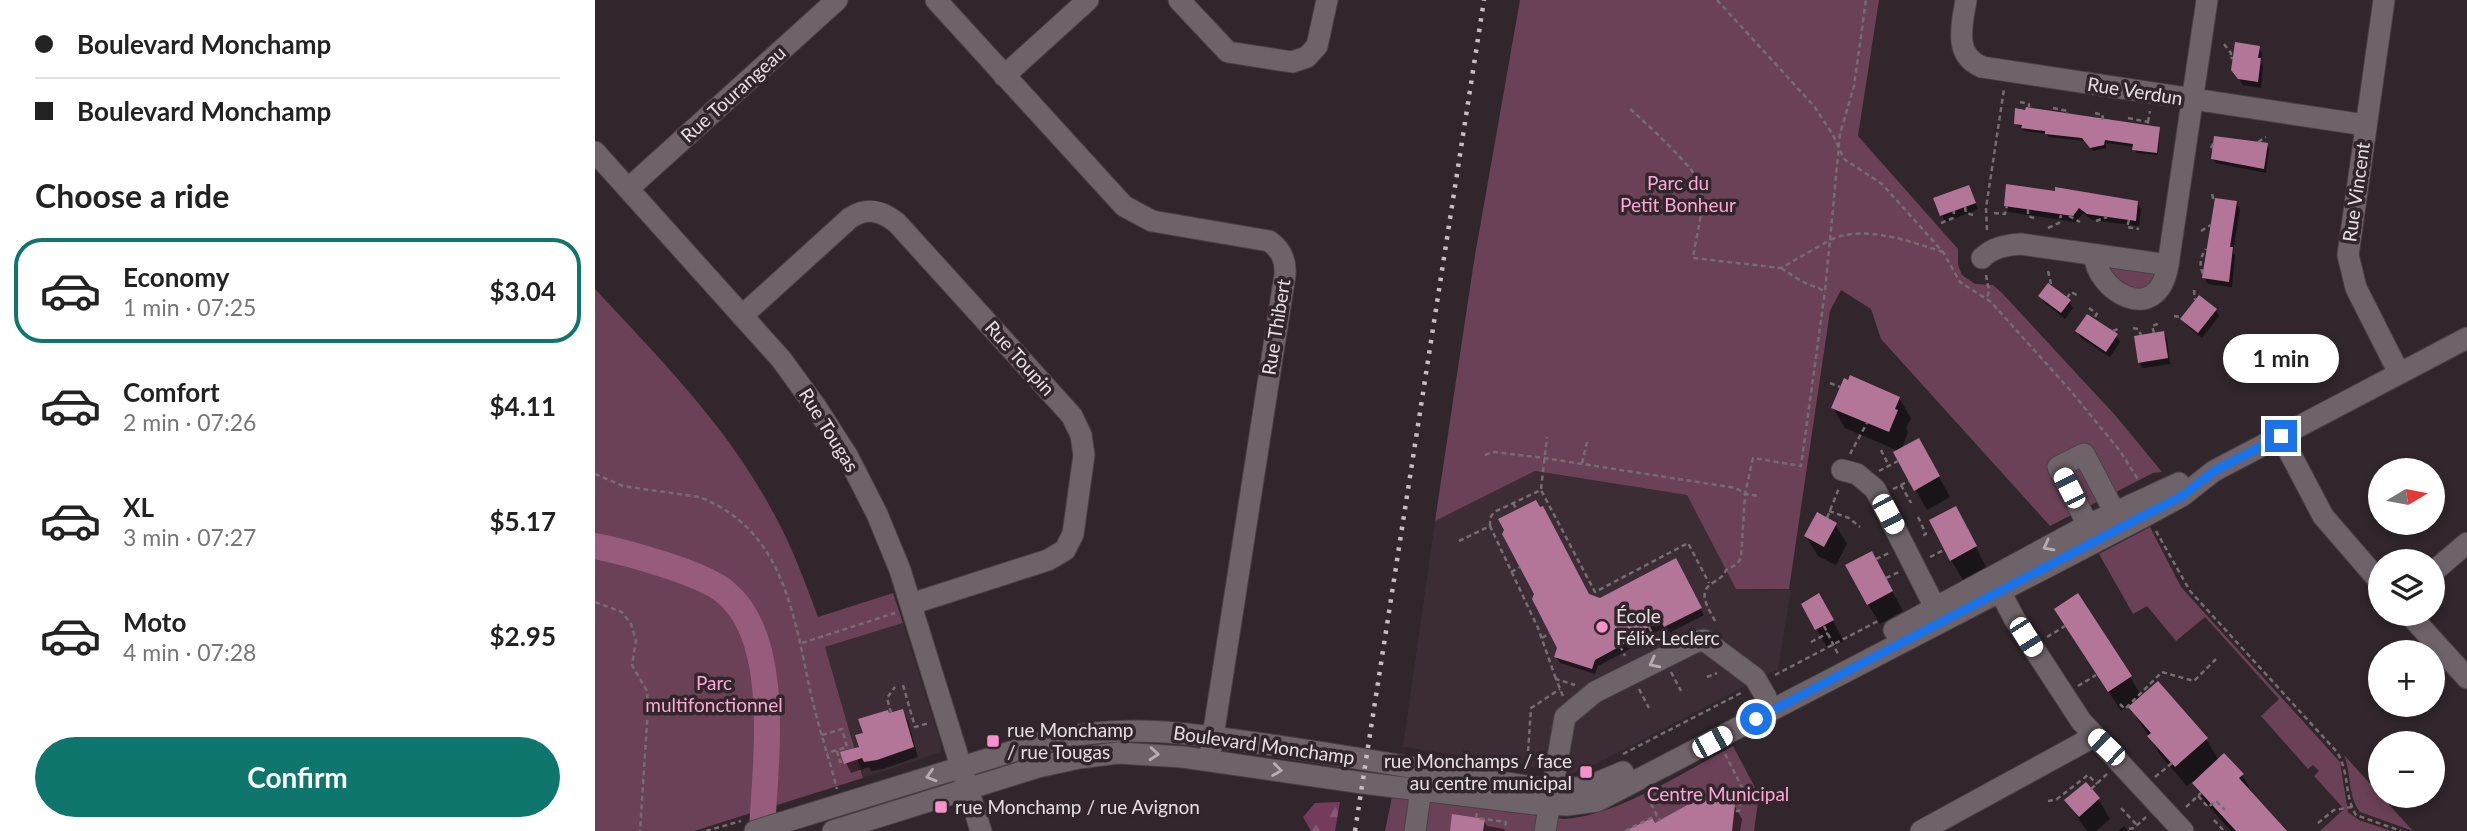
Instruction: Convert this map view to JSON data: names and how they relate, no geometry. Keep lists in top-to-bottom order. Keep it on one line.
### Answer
{"streets":{"street":["Rue Verdun","Rue Tourangeau","Rue Vincent","Rue Thibert","Rue Toupin","Rue Tougas","Boulevard Monchamp"]},"crossings":[["Rue Verdun","Rue Vincent"],["Rue Tourangeau","Rue Tougas"],["Rue Vincent","Boulevard Monchamp"],["Rue Thibert","Boulevard Monchamp"],["Rue Toupin","Rue Tougas"],["Rue Tougas","Boulevard Monchamp"]],"parks":["Parc du Petit Bonheur","Parc multifonctionnel","Centre Municipal"],"places":{"other":["École Félix-Leclerc"],"transit":["rue Monchamp / rue Tougas","rue Monchamps / face au centre municipal","rue Monchamp / rue Avignon"]},"north":"right","page":{"banner":["Boulevard Monchamp","Boulevard Monchamp"],"heading":"Choose a ride","list":[{"name":"Economy","note":"1 min · 07:25","value":"$3.04"},{"name":"Comfort","note":"2 min · 07:26","value":"$4.11"},{"name":"XL","note":"3 min · 07:27","value":"$5.17"},{"name":"Moto","note":"4 min · 07:28","value":"$2.95"}],"bubble":"1 min","map_buttons":["+","−"],"buttons":"Confirm"}}
